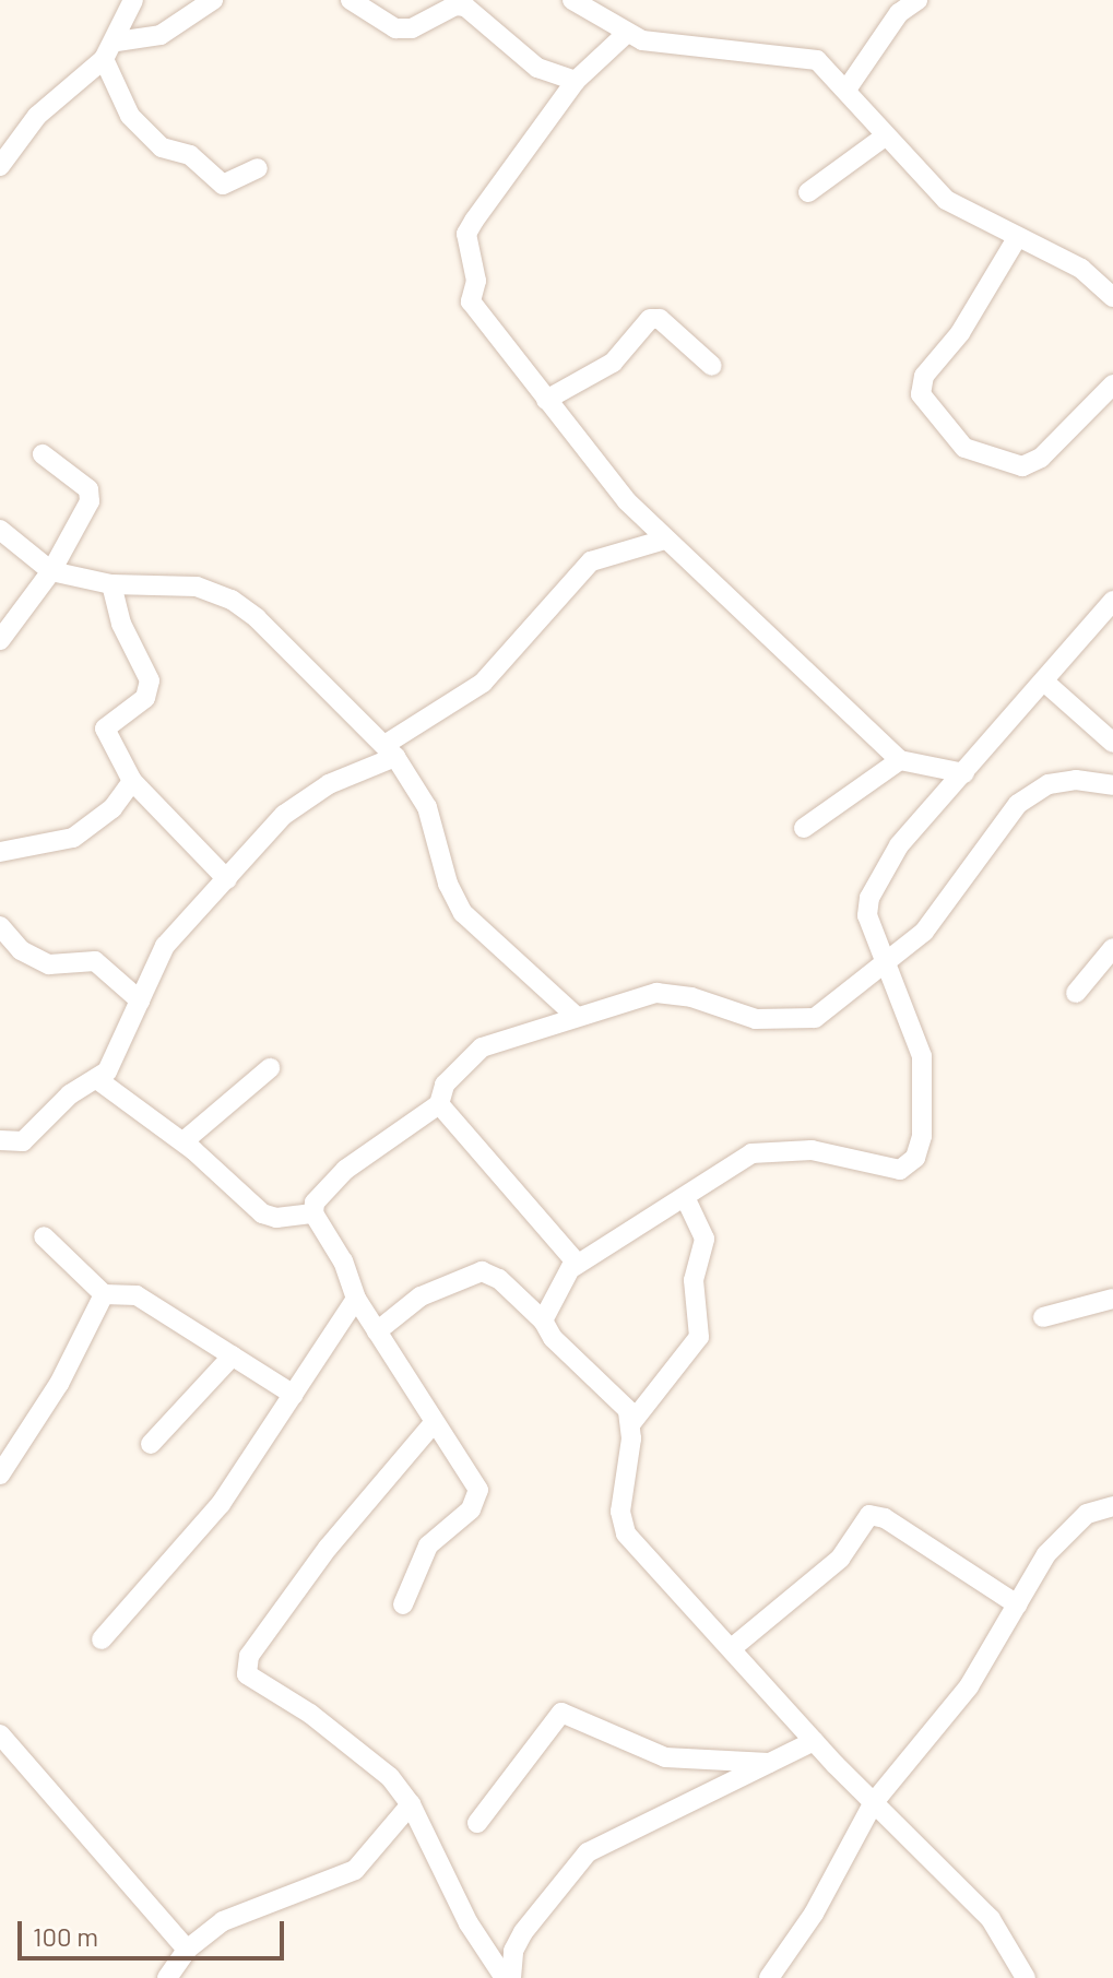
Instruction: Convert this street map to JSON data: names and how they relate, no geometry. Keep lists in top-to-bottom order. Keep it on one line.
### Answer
{"scale_bar":"100 m"}
